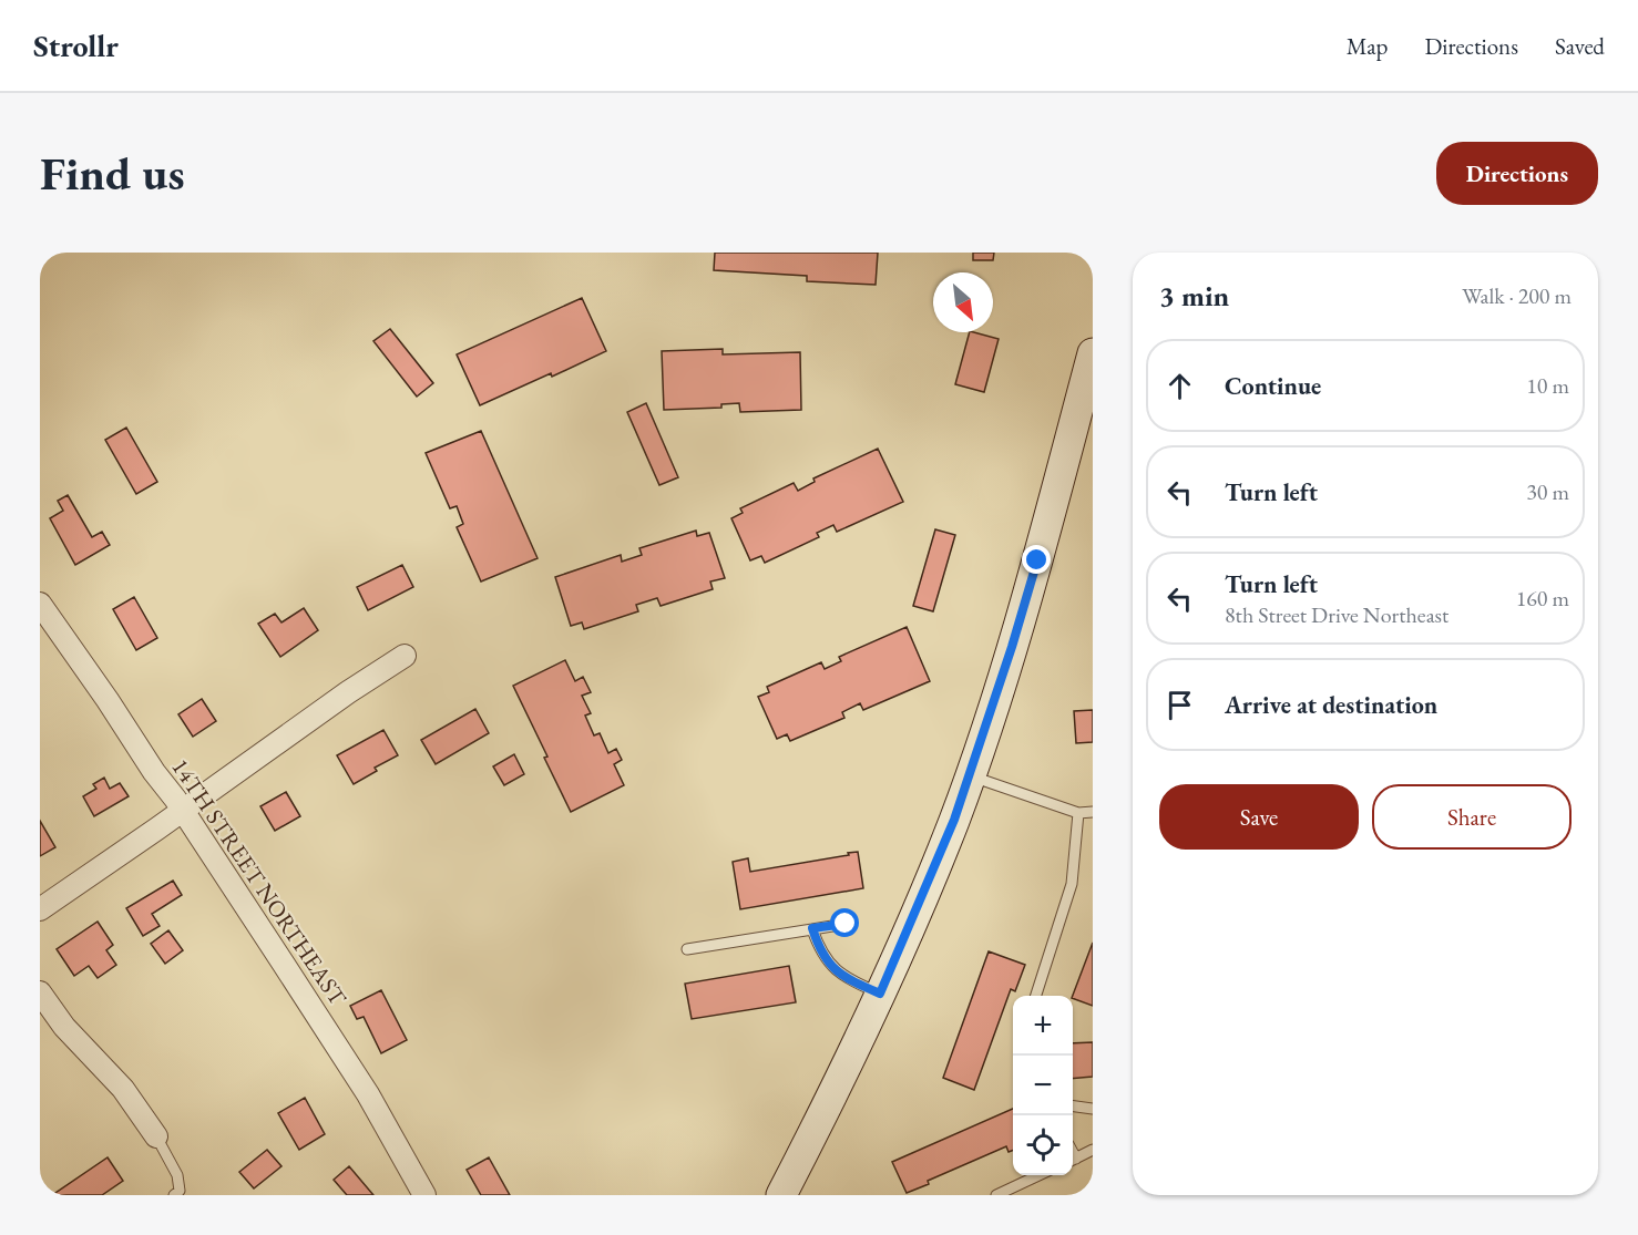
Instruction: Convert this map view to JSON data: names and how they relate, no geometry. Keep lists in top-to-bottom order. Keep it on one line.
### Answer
{"streets":{"street":["14TH STREET NORTHEAST"]},"north":"bottom right","page":{"header":"Strollr","nav":["Map","Directions","Saved"],"buttons":["Directions",["Save","Share"]],"title":"Find us","heading":["3 min","Walk · 200 m"],"list":[["Continue","10 m"],["Turn left","30 m"],["Turn left","8th Street Drive Northeast","160 m"],"Arrive at destination"],"map_buttons":["+","−"]}}
